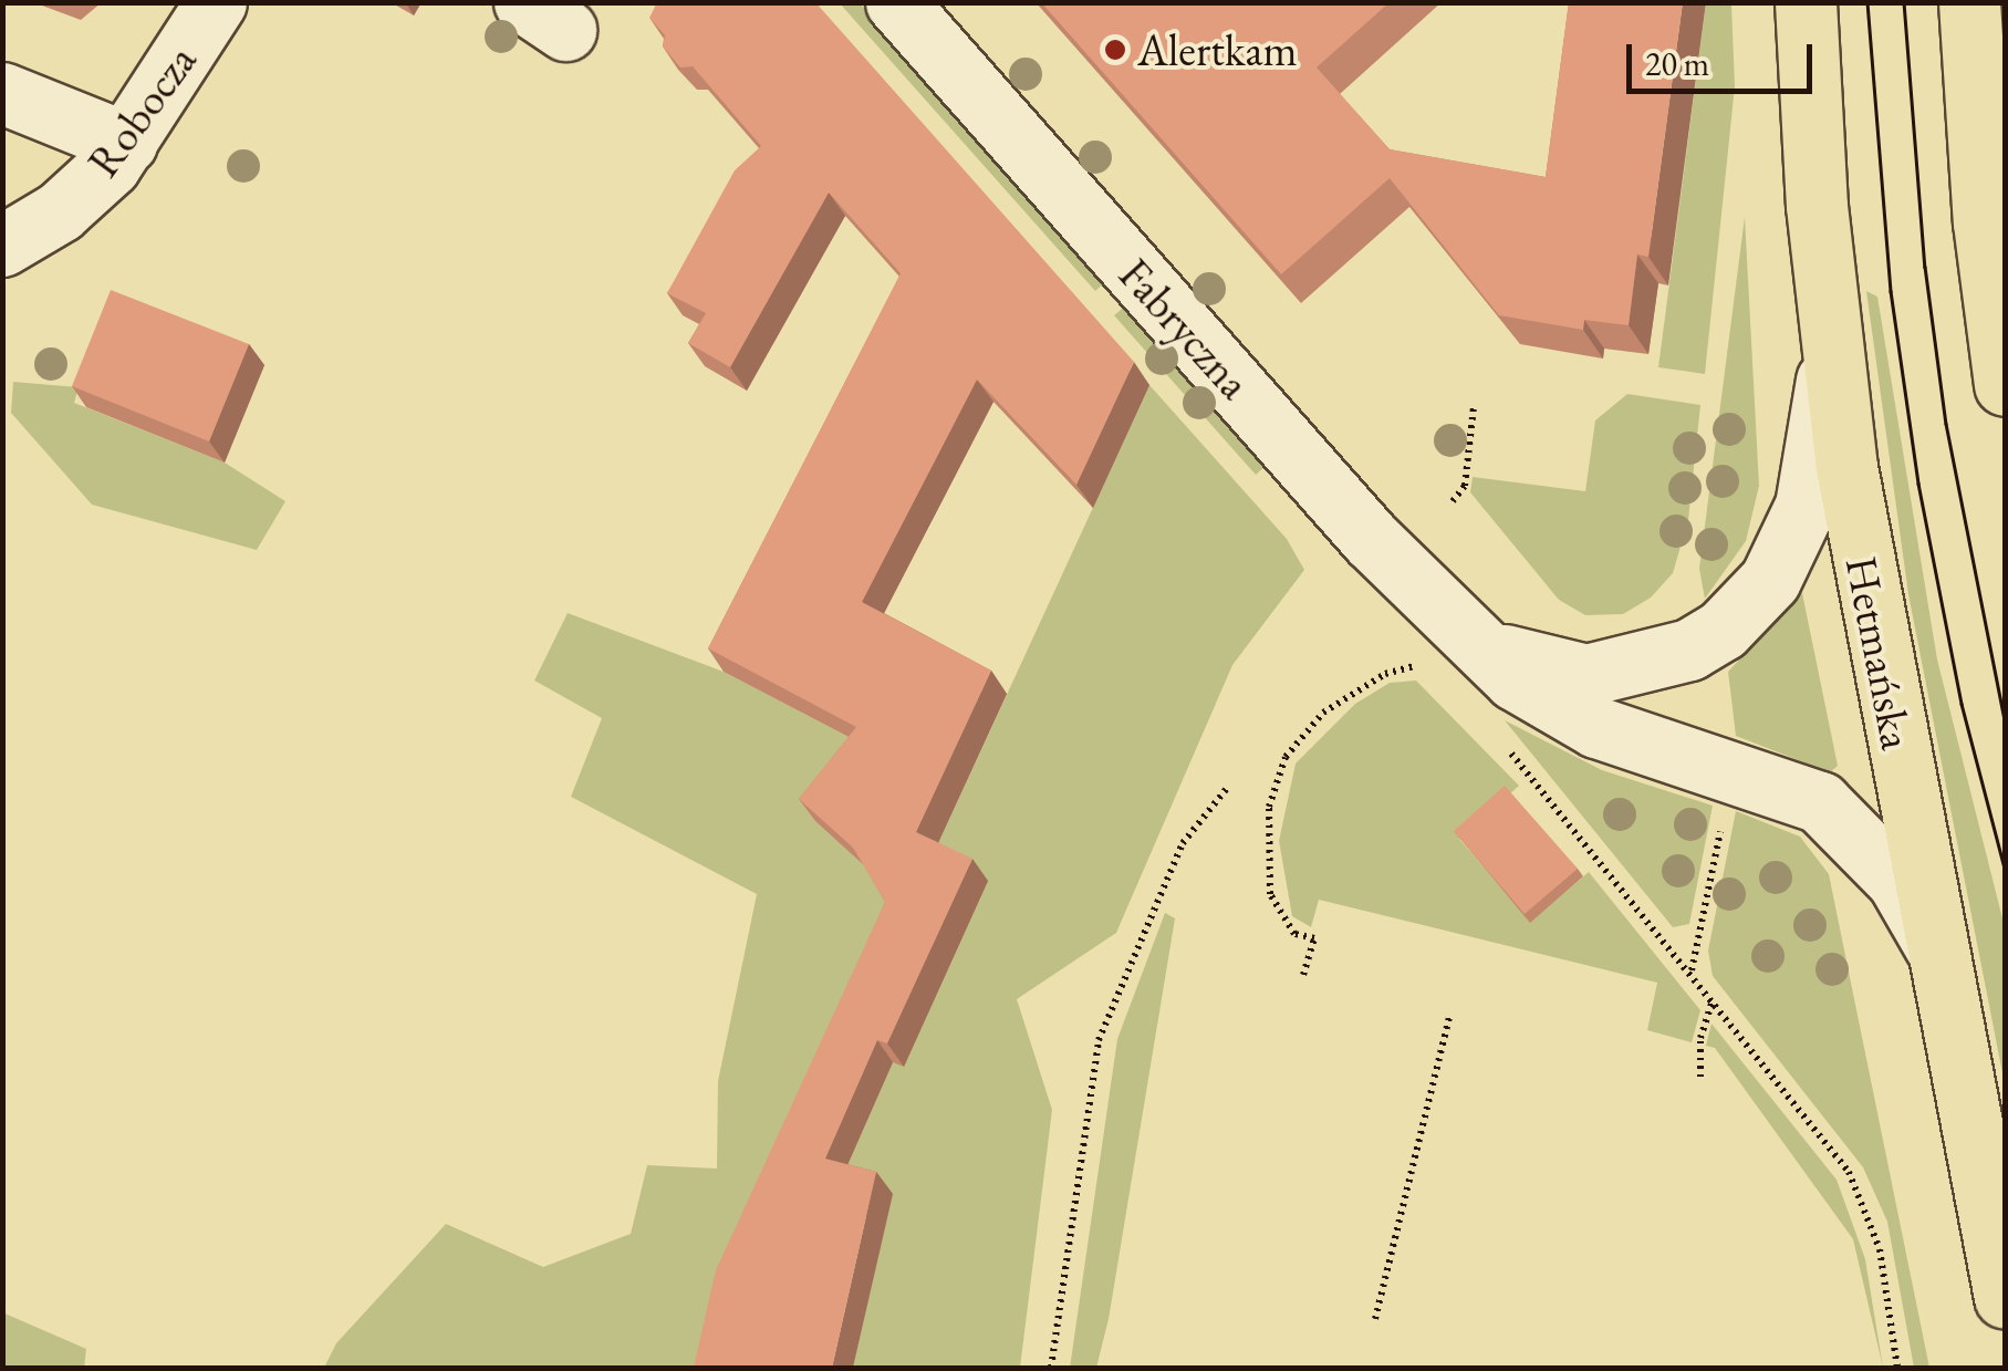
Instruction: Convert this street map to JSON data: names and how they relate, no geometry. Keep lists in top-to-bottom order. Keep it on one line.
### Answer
{"streets":{"main road":["Hetmańska"],"street":["Robocza","Fabryczna"]},"crossings":[["Fabryczna","Hetmańska"]],"places":["Alertkam"],"scale_bar":"20 m"}
